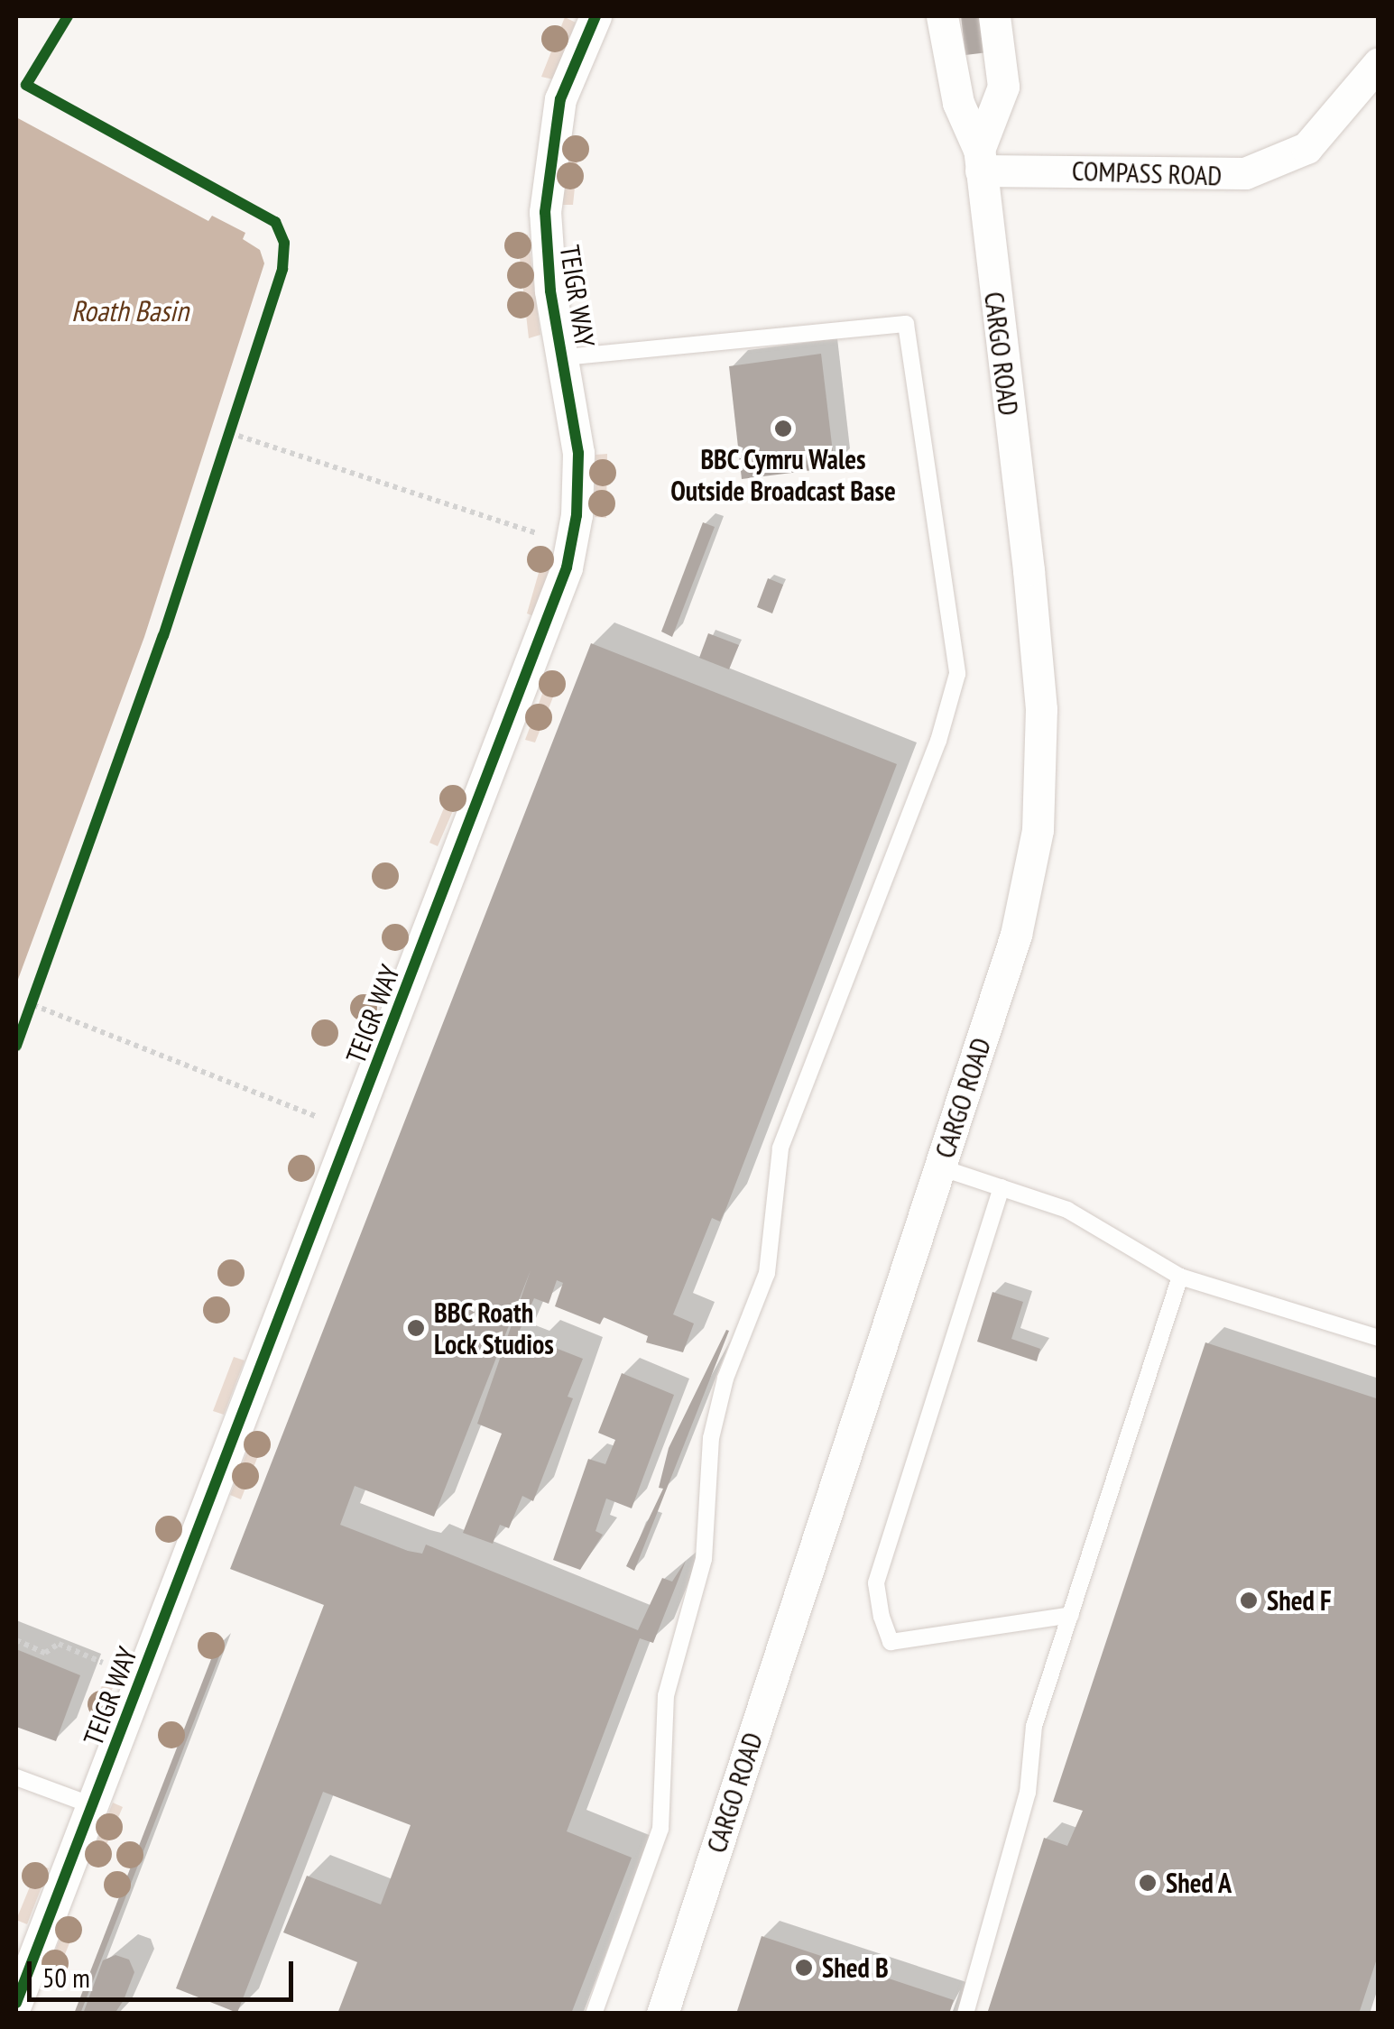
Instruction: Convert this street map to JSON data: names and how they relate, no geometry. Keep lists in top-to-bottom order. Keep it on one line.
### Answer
{"streets":{"street":["COMPASS ROAD","TEIGR WAY","CARGO ROAD"]},"crossings":[["COMPASS ROAD","CARGO ROAD"]],"water":["Roath Basin"],"places":["BBC Cymru Wales Outside Broadcast Base","BBC Roath Lock Studios","Shed F","Shed A","Shed B"],"scale_bar":"50 m"}
